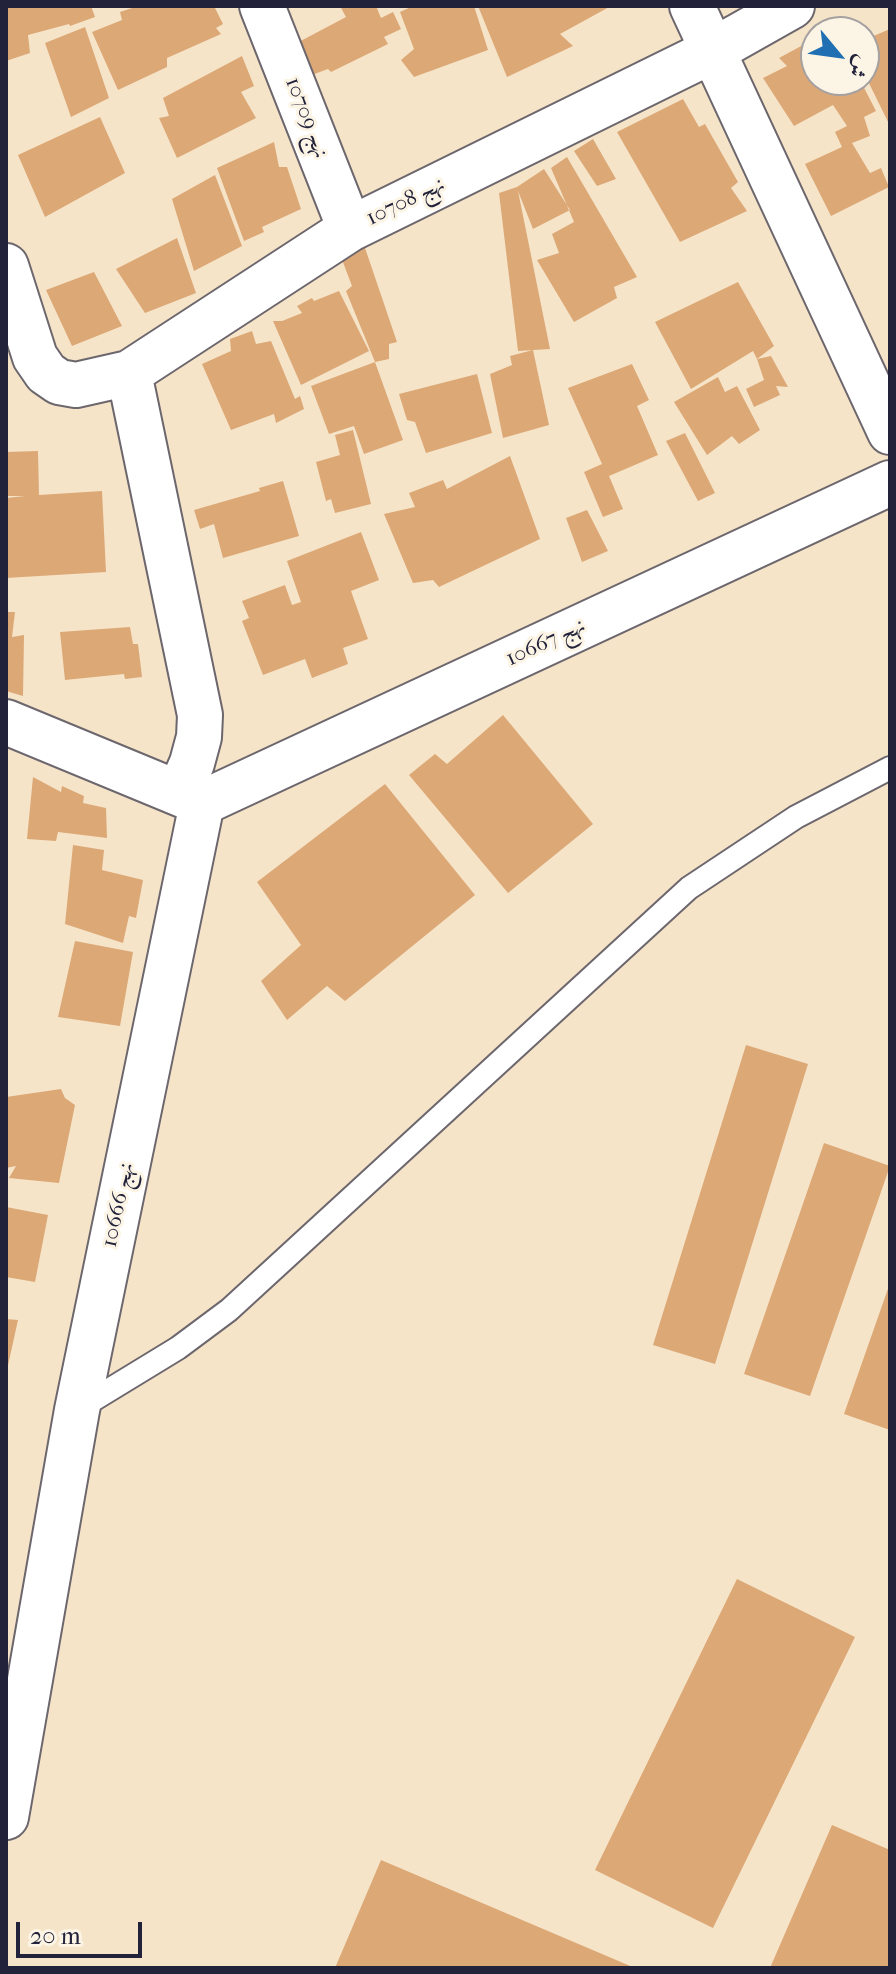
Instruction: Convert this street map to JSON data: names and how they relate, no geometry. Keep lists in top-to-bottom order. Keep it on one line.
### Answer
{"streets":{"street":["نهج 10709","نهج 10708","نهج 10667","نهج 10666"]},"crossings":[["نهج 10709","نهج 10708"],["نهج 10667","نهج 10666"]],"scale_bar":"20 m","north":"bottom right"}
